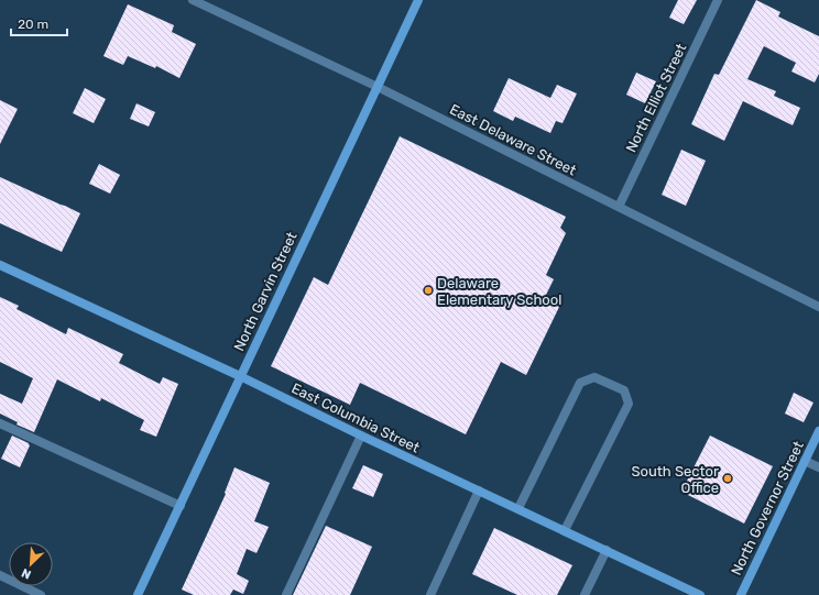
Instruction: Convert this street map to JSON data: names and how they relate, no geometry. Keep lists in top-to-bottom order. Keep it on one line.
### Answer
{"streets":{"main road":["North Garvin Street","East Columbia Street","North Governor Street"],"street":["North Elliot Street","East Delaware Street"]},"crossings":[["North Elliot Street","East Delaware Street"],["East Delaware Street","North Garvin Street"],["North Garvin Street","East Columbia Street"]],"places":["Delaware Elementary School","South Sector Office"],"scale_bar":"20 m","north":"bottom left"}
